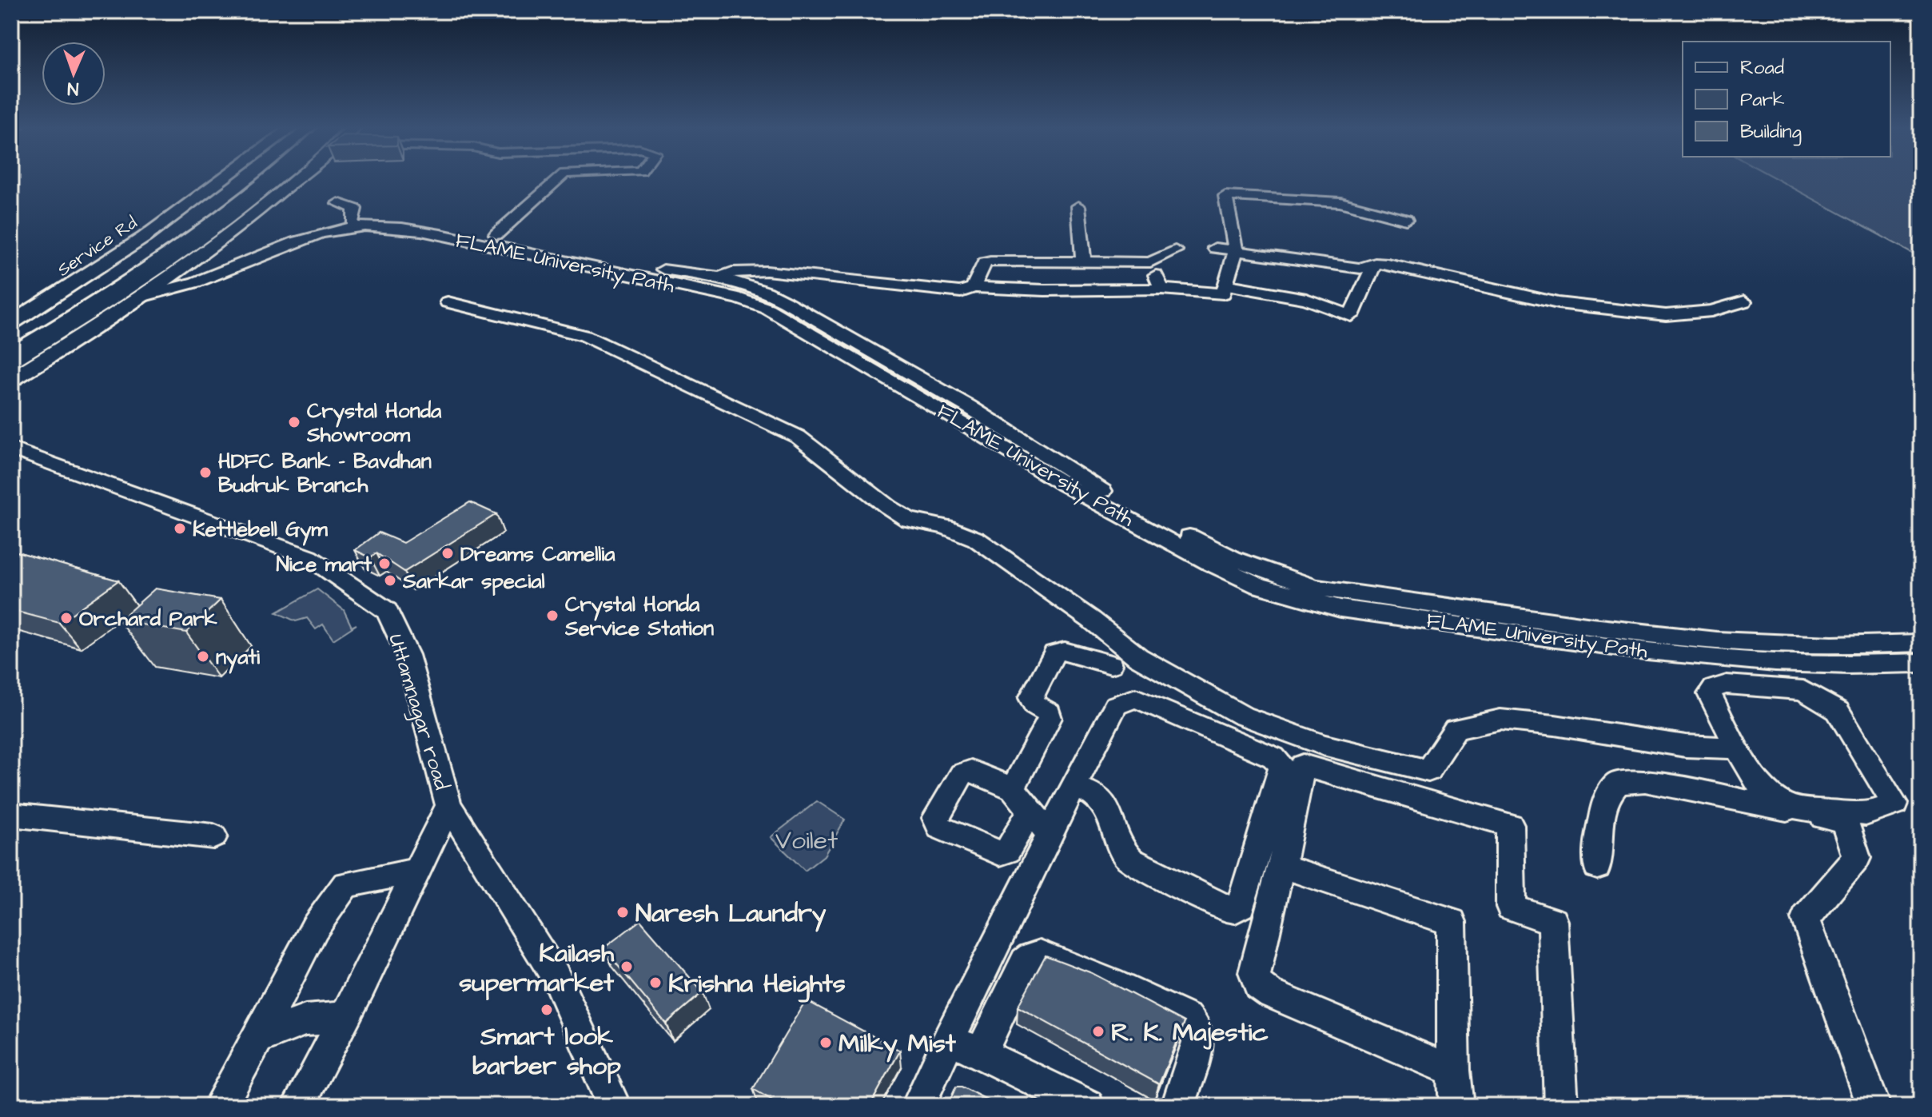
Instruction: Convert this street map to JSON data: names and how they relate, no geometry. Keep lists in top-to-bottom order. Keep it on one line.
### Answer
{"streets":{"street":["Service Rd","FLAME University Path","Uttamnagar road"]},"parks":["Voilet"],"places":["Crystal Honda Showroom","HDFC Bank - Bavdhan Budruk Branch","Kettlebell Gym","Dreams Camellia","Nice mart","Sarkar special","Crystal Honda Service Station","Orchard Park","nyati","Naresh Laundry","Kailash supermarket","Krishna Heights","Smart look barber shop","R. K. Majestic","Milky Mist"],"legend":["Road","Park","Building"],"north":"bottom"}
